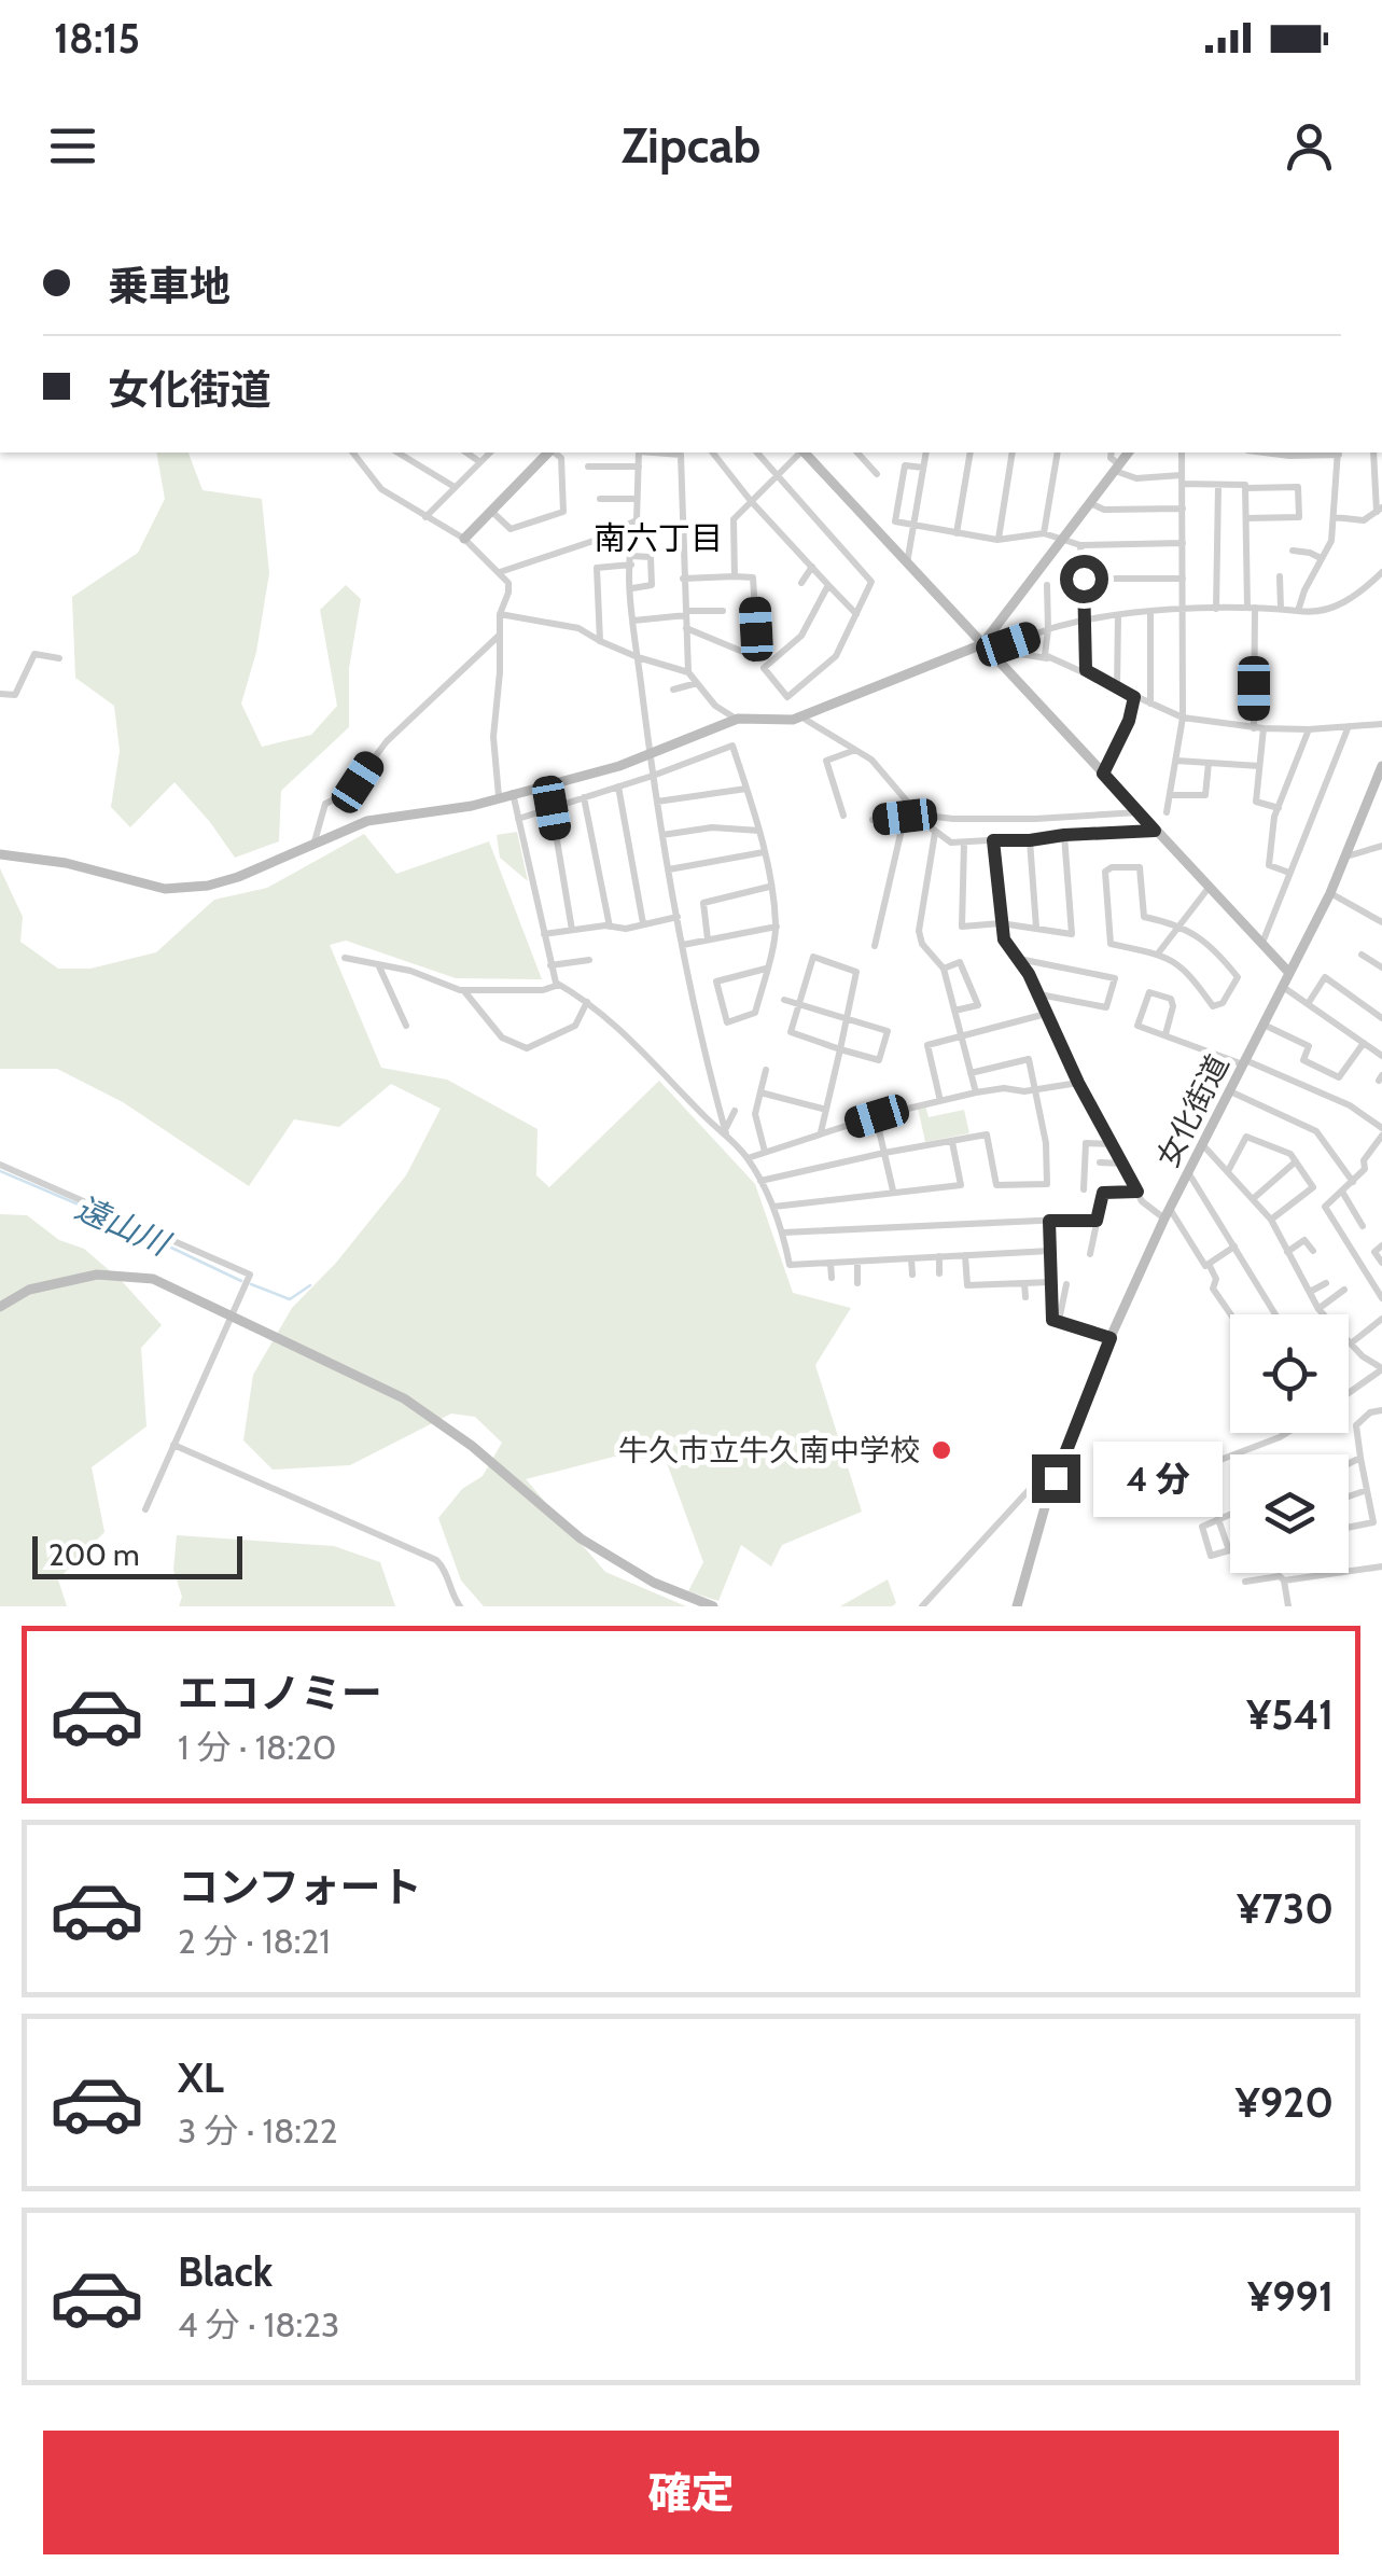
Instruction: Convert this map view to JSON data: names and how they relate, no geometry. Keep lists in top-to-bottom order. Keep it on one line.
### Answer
{"streets":{"street":["女化街道"]},"districts":["南六丁目"],"water":["遠山川"],"places":["牛久市立牛久南中学校"],"scale_bar":"200 m","page":{"status":"18:15","header":"Zipcab","banner":["乗車地","女化街道"],"bubble":"4 分","scale":"200 m","list":[{"name":"エコノミー","note":"1 分 · 18:20","value":"¥541"},{"name":"コンフォート","note":"2 分 · 18:21","value":"¥730"},{"name":"XL","note":"3 分 · 18:22","value":"¥920"},{"name":"Black","note":"4 分 · 18:23","value":"¥991"}],"buttons":"確定"}}
